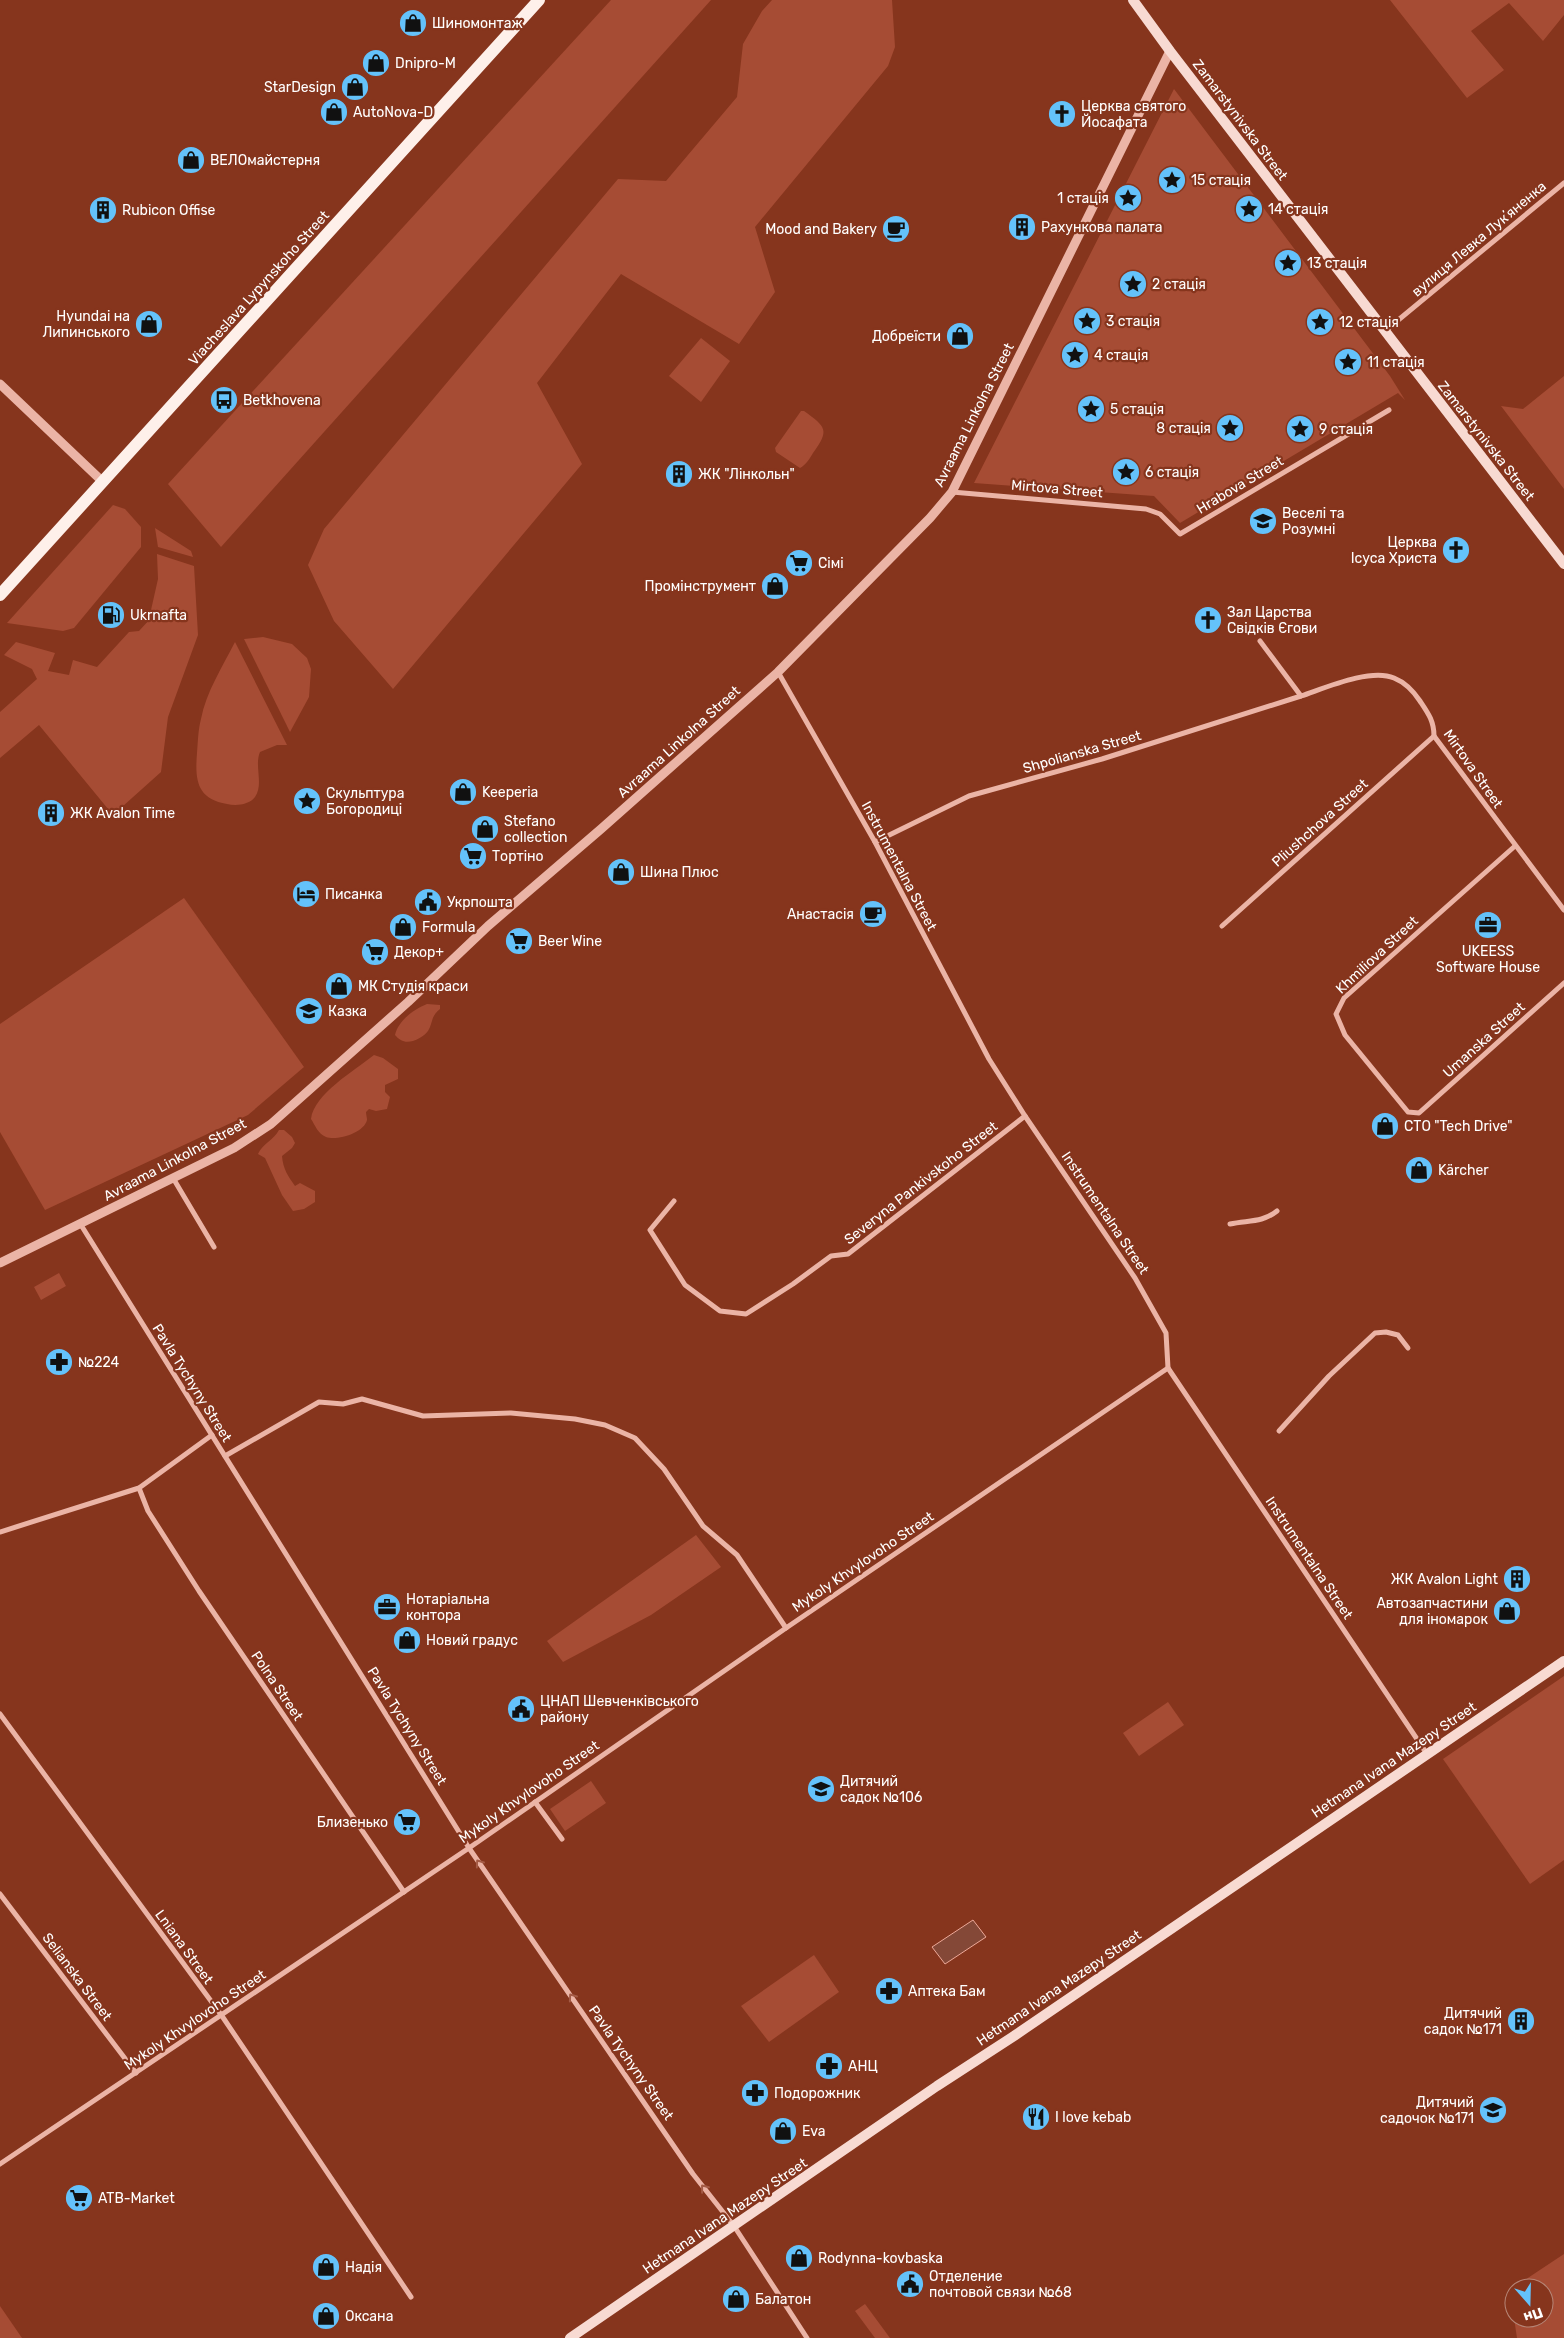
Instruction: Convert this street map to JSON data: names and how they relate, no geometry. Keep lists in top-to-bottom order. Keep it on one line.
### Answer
{"streets":{"main road":["Zamarstynivska Street","Viacheslava Lypynskoho Street","Hetmana Ivana Mazepy Street"],"street":["вулиця Левка Лукʼяненка","Avraama Linkolna Street","Hrabova Street","Mirtova Street","Shpolianska Street","Pliushchova Street","Instrumentalna Street","Khmiliova Street","Umanska Street","Severyna Pankivskoho Street","Pavla Tychyny Street","Mykoly Khvylovoho Street","Polna Street","Lniana Street","Selianska Street"]},"crossings":[["Zamarstynivska Street","вулиця Левка Лукʼяненка"],["Zamarstynivska Street","Avraama Linkolna Street"],["Avraama Linkolna Street","Mirtova Street"],["Avraama Linkolna Street","Instrumentalna Street"],["Avraama Linkolna Street","Pavla Tychyny Street"],["Hrabova Street","Mirtova Street"],["Mirtova Street","Shpolianska Street"],["Mirtova Street","Pliushchova Street"],["Mirtova Street","Khmiliova Street"],["Shpolianska Street","Instrumentalna Street"],["Instrumentalna Street","Severyna Pankivskoho Street"],["Instrumentalna Street","Mykoly Khvylovoho Street"],["Instrumentalna Street","Hetmana Ivana Mazepy Street"],["Khmiliova Street","Umanska Street"],["Pavla Tychyny Street","Mykoly Khvylovoho Street"],["Pavla Tychyny Street","Hetmana Ivana Mazepy Street"],["Mykoly Khvylovoho Street","Polna Street"],["Mykoly Khvylovoho Street","Lniana Street"],["Mykoly Khvylovoho Street","Selianska Street"]],"places":{"shop":["Шиномонтаж","Dnipro-M","StarDesign","AutoNova-D","ВЕЛОмайстерня","Hyundai на Липинського","Добреїсти","Промінструмент","Keeperia","Stefano collection","Шина Плюс","Formula","МК Студія краси","СТО \"Tech Drive\"","Kärcher","Автозапчастини для іномарок","Новий градус","Eva","Rodynna-kovbaska","Надія","Балатон","Оксана"],"church":["Церква святого Йосафата","Церква Ісуса Христа","Зал Царства Свідків Єгови"],"place":["15 стація","1 стація","14 стація","13 стація","2 стація","3 стація","12 стація","4 стація","11 стація","5 стація","8 стація","9 стація","6 стація","Скульптура Богородиці"],"building":["Rubicon Offise","Рахункова палата","ЖК \"Лінкольн\"","ЖК Avalon Time","ЖК Avalon Light","Дитячий садок №171"],"cafe":["Mood and Bakery","Анастасія"],"bus stop":["Betkhovena"],"school or university":["Веселі та Розумні","Казка","Дитячий садок №106","Дитячий садочок №171"],"supermarket":["Сімі","Тортіно","Beer Wine","Декор+","Близенько","ATB-Market"],"fuel station":["Ukrnafta"],"hotel":["Писанка"],"public building":["Укрпошта","ЦНАП Шевченківського району","Отделение почтовой связи №68"],"office":["UKEESS Software House","Нотаріальна контора"],"pharmacy":["№224","Аптека Бам","АНЦ","Подорожник"],"restaurant":["I love kebab"]},"north":"bottom"}
